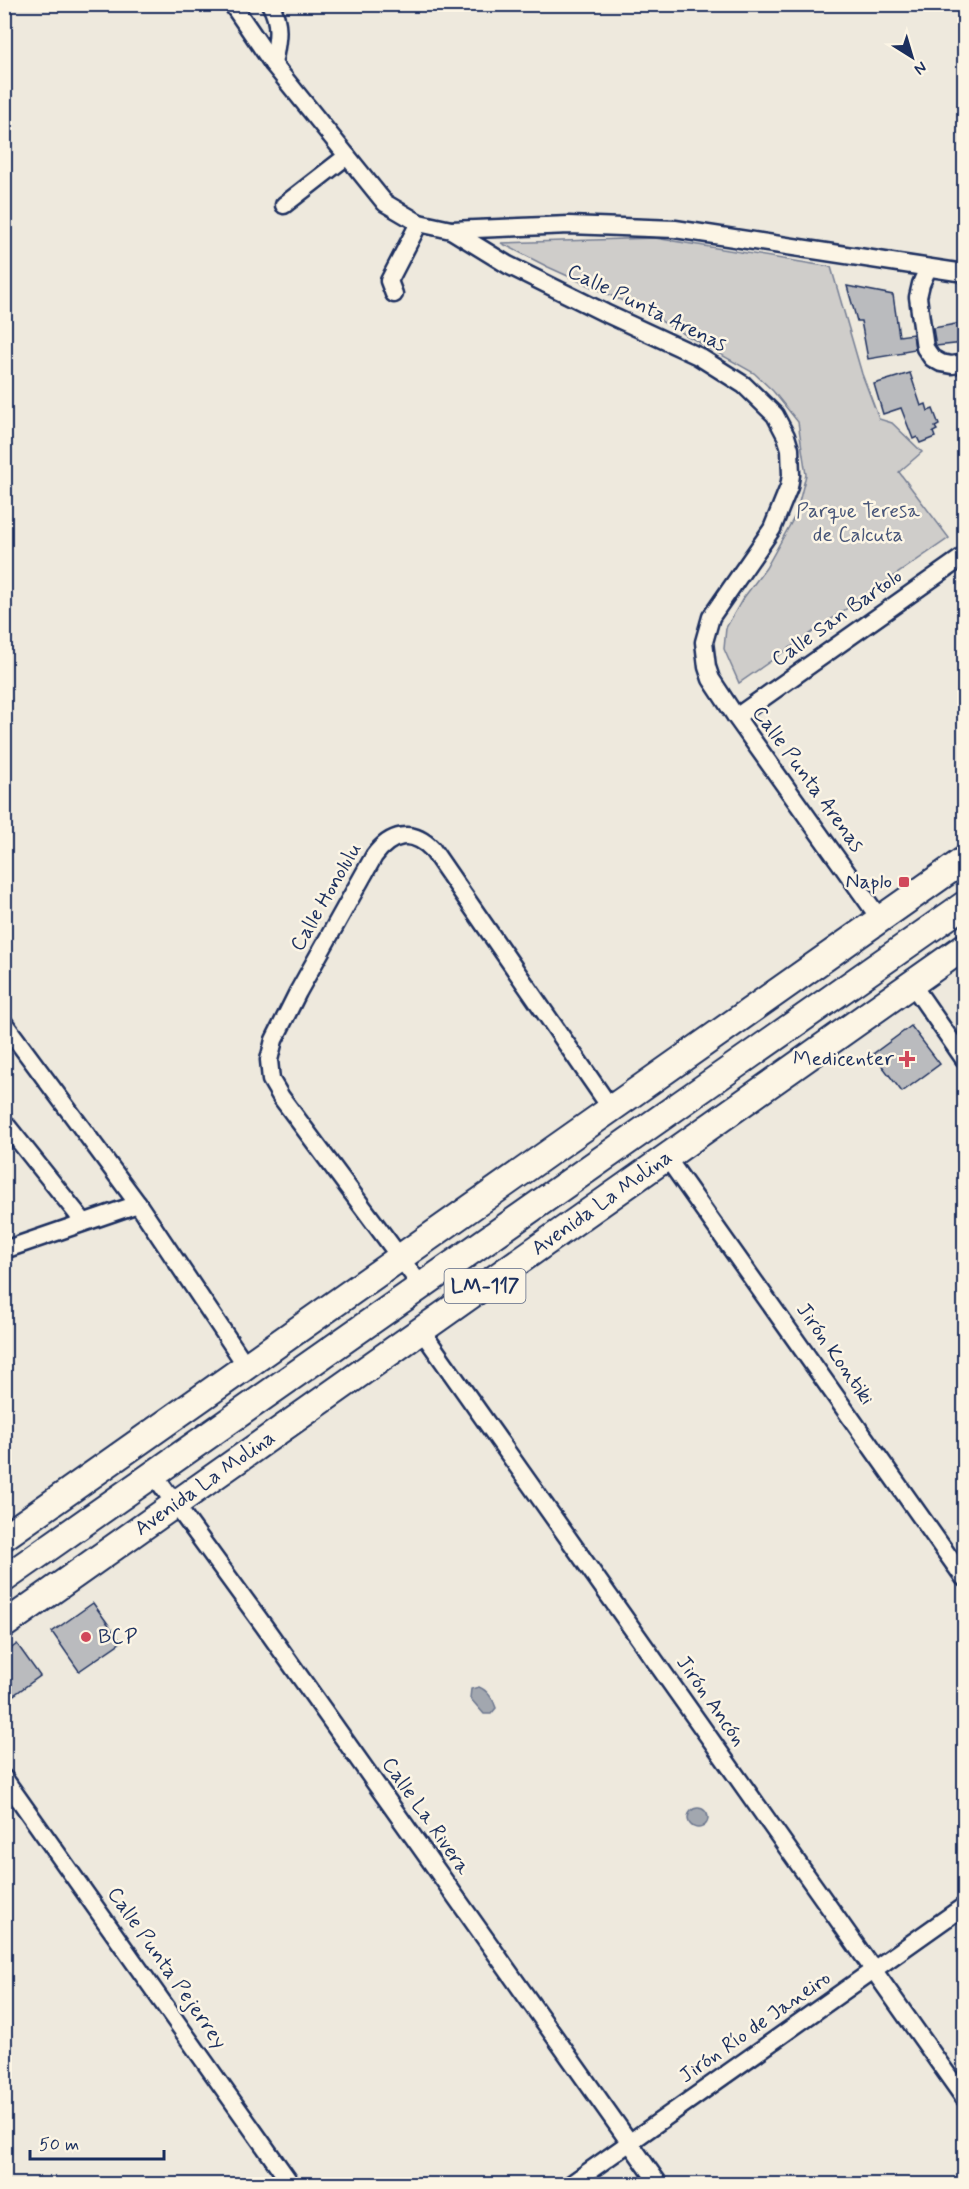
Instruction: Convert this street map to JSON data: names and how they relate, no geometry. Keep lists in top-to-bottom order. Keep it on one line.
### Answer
{"streets":{"main road":["Avenida La Molina","LM-117"],"street":["Calle Punta Arenas","Calle San Bartolo","Calle Honolulu","Jirón Kontiki","Jirón Ancón","Calle La Rivera","Calle Punta Pejerrey","Jirón Río de Janeiro"]},"crossings":[["Calle Punta Arenas","Calle San Bartolo"],["Calle Honolulu","Avenida La Molina"],["Avenida La Molina","Jirón Kontiki"],["Avenida La Molina","Jirón Ancón"],["Avenida La Molina","Calle La Rivera"],["Jirón Ancón","Jirón Río de Janeiro"],["Calle La Rivera","Jirón Río de Janeiro"]],"parks":["Parque Teresa de Calcuta"],"places":{"transit":["Naplo"],"health":["Medicenter"],"other":["BCP"]},"scale_bar":"50 m","north":"bottom right"}
